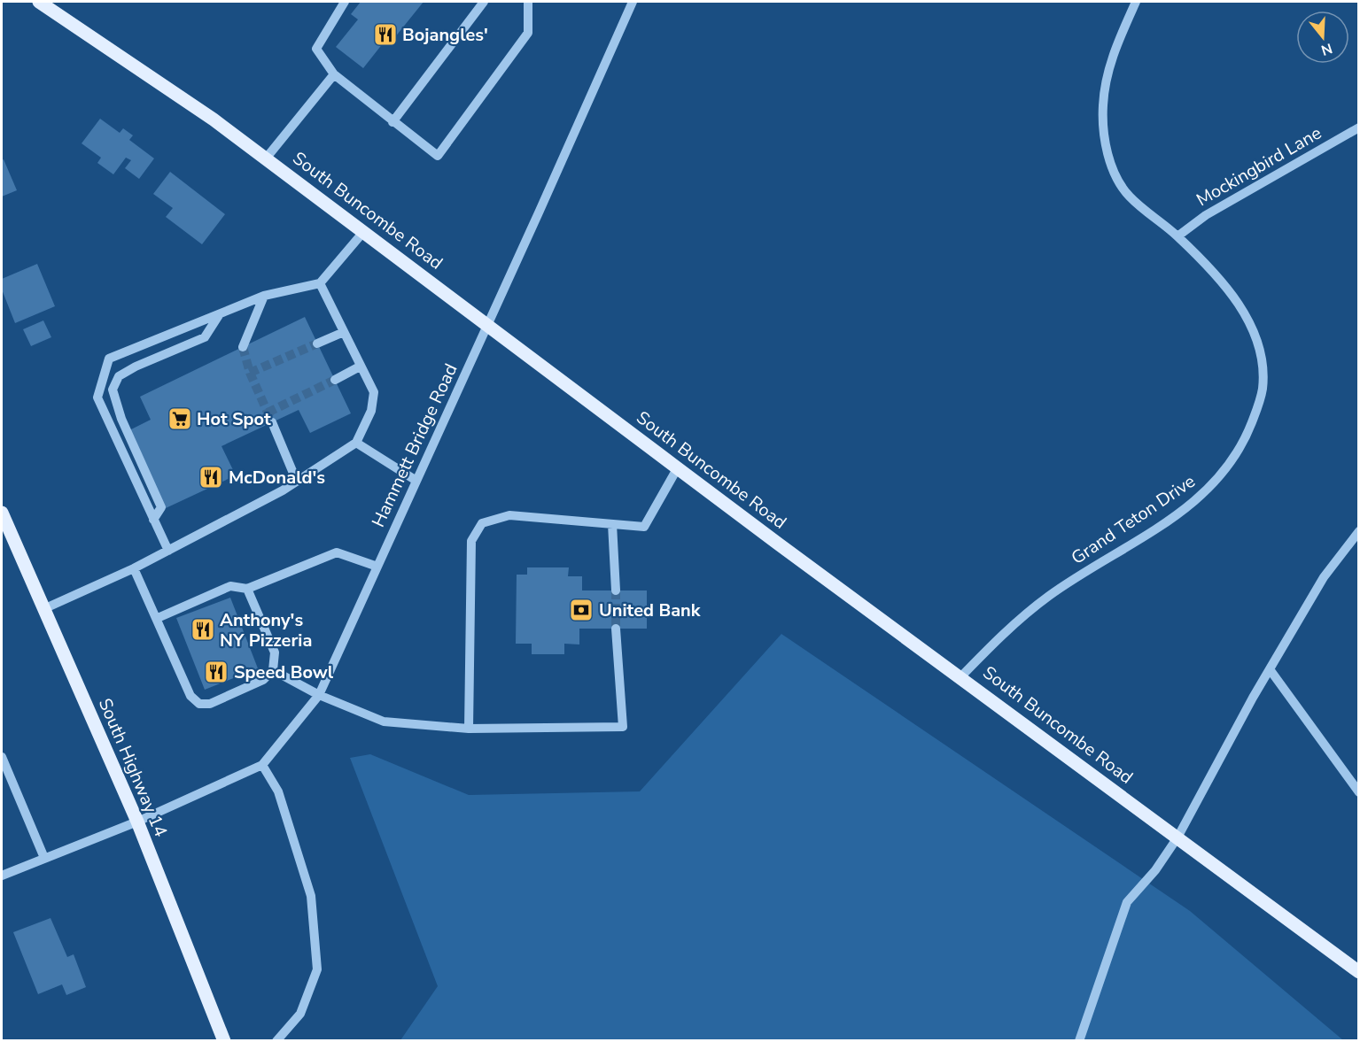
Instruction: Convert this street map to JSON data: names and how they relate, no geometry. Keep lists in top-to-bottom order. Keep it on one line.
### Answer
{"streets":{"main road":["South Buncombe Road","South Highway 14"],"street":["Mockingbird Lane","Hammett Bridge Road","Grand Teton Drive"]},"crossings":[["Mockingbird Lane","Grand Teton Drive"],["South Buncombe Road","Hammett Bridge Road"],["South Buncombe Road","Grand Teton Drive"],["Hammett Bridge Road","South Highway 14"]],"places":{"restaurant":["Bojangles'","McDonald's","Anthony's NY Pizzeria","Speed Bowl"],"supermarket":["Hot Spot"],"bank":["United Bank"]},"north":"bottom"}
